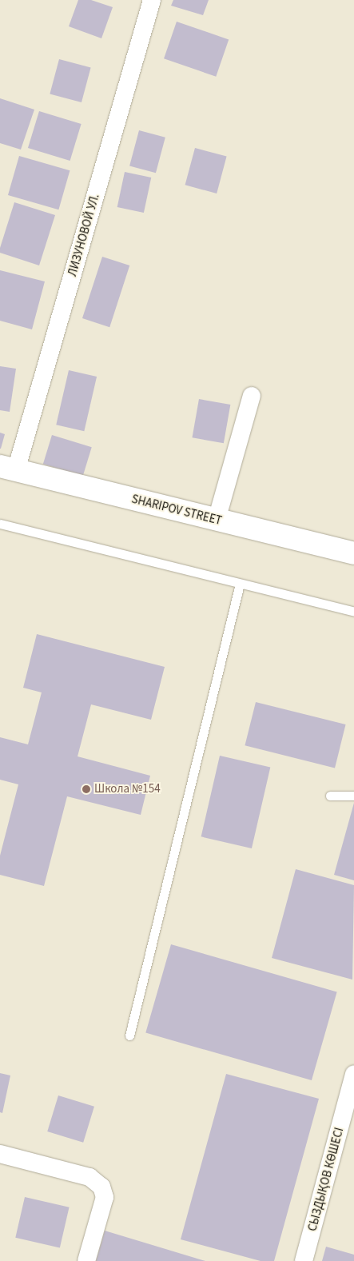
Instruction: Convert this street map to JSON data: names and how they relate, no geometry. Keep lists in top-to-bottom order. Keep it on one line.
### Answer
{"streets":{"street":["ЛИЗУНОВОЙ УЛ.","SHARIPOV STREET","СЫЗДЫҚОВ КӨШЕСІ"]},"crossings":[["ЛИЗУНОВОЙ УЛ.","SHARIPOV STREET"]],"places":["Школа №154"]}
